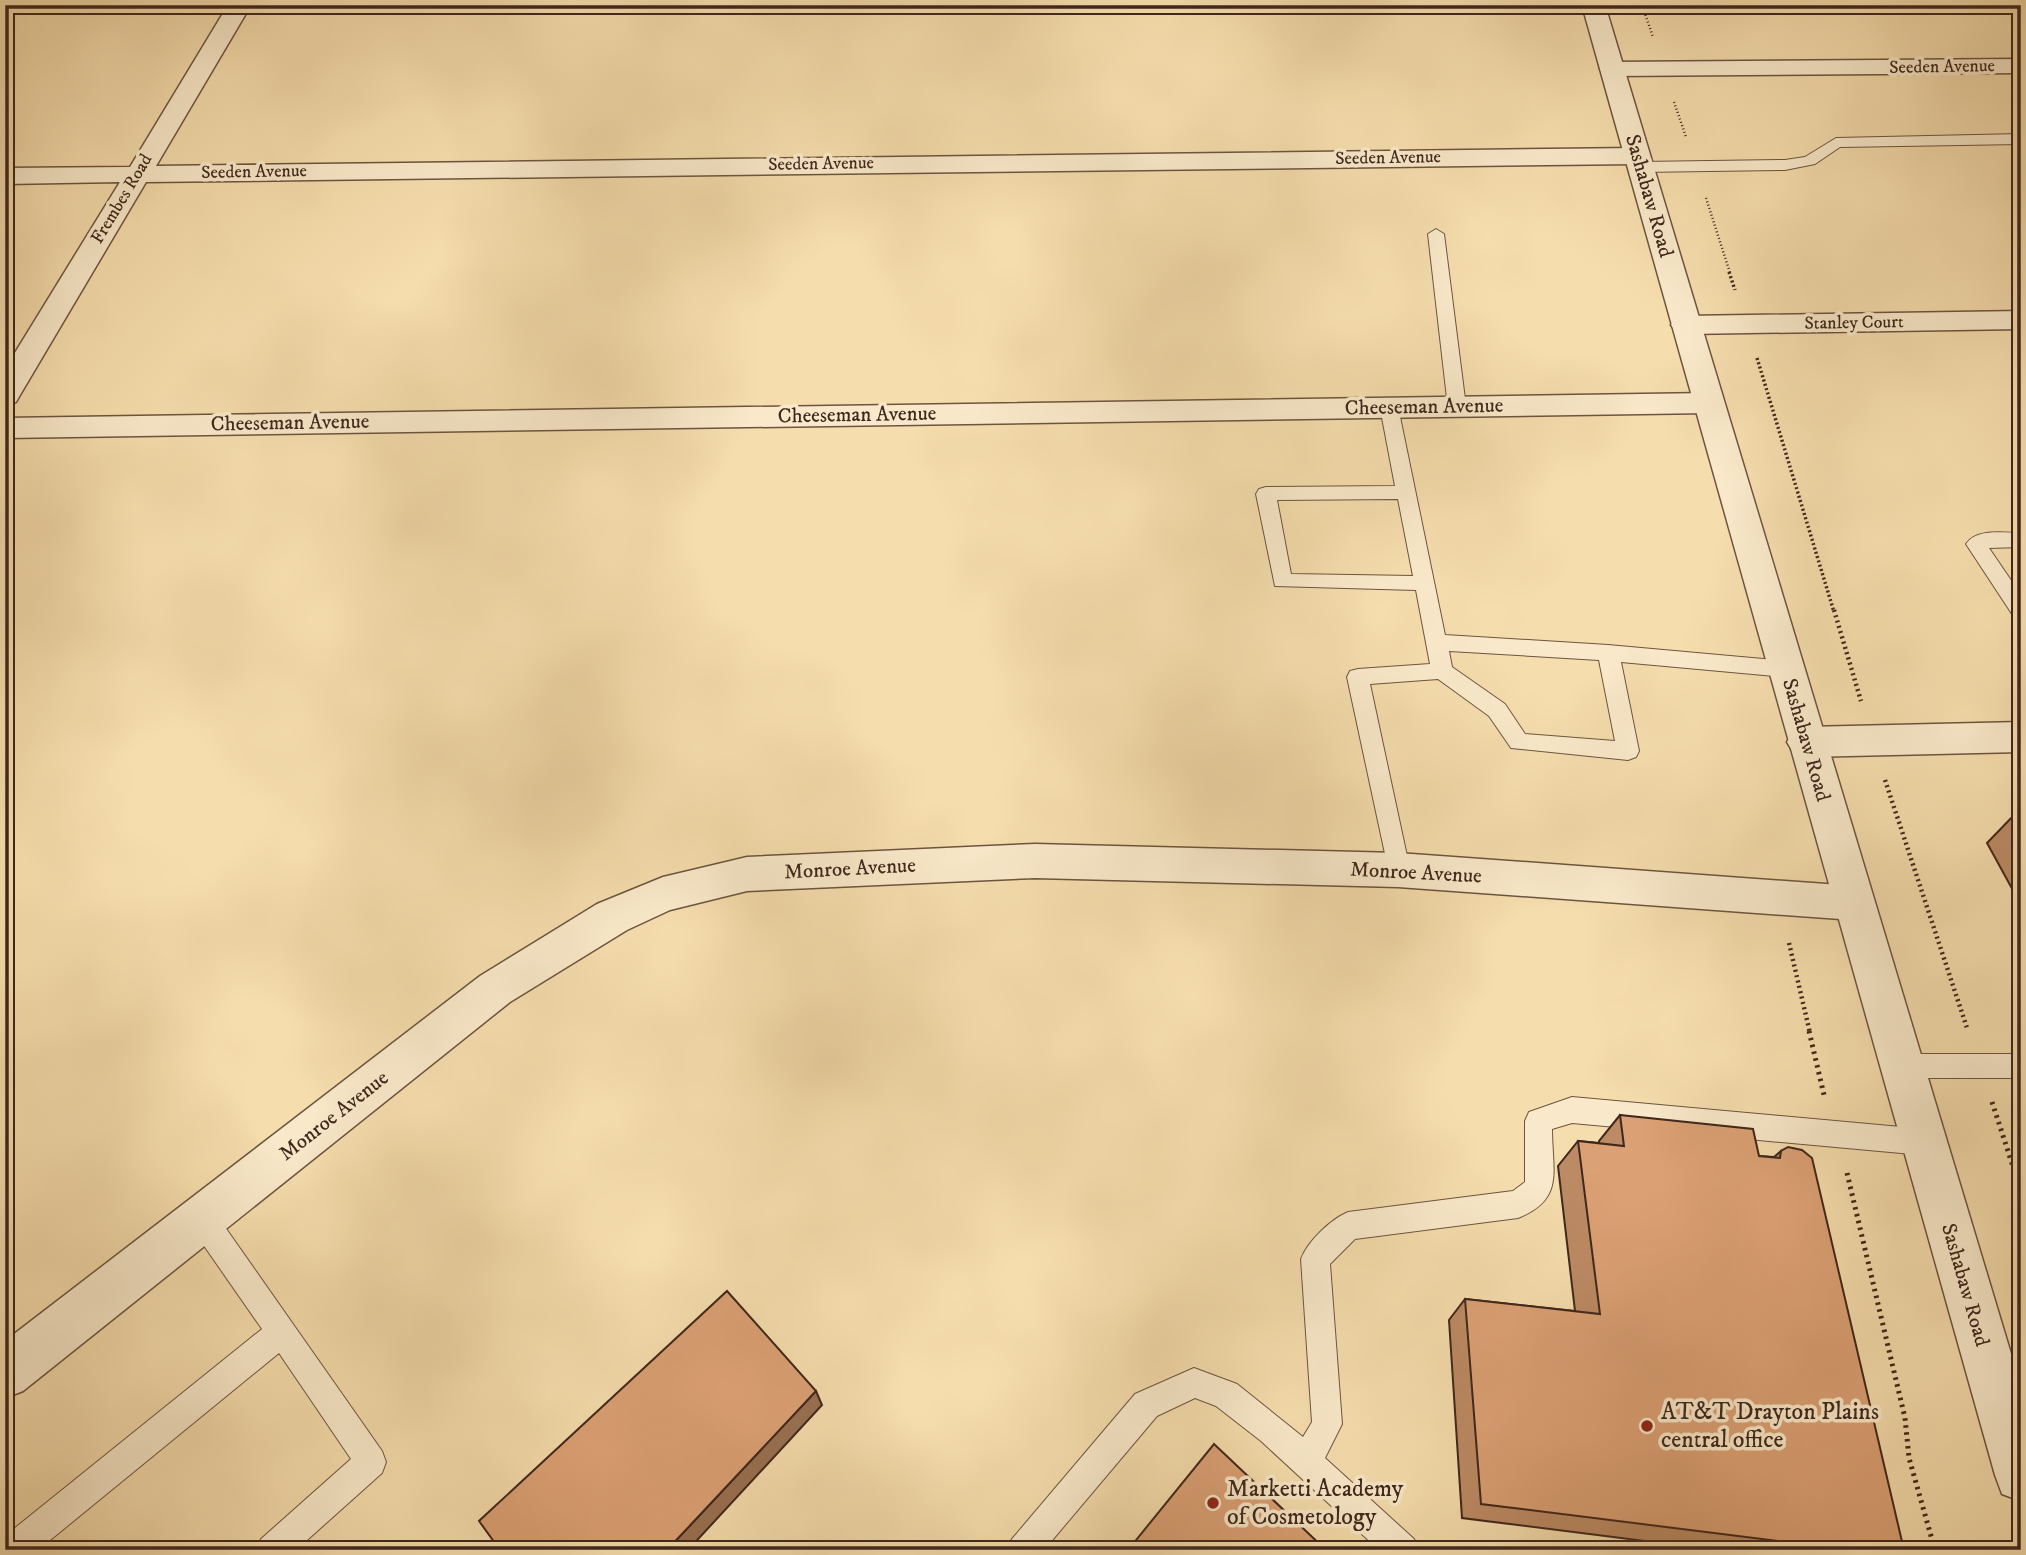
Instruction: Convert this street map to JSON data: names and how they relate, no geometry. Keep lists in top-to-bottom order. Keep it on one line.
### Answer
{"streets":{"street":["Seeden Avenue","Sashabaw Road","Frembes Road","Stanley Court","Cheeseman Avenue","Monroe Avenue"]},"crossings":[["Seeden Avenue","Sashabaw Road"],["Seeden Avenue","Frembes Road"],["Sashabaw Road","Stanley Court"],["Sashabaw Road","Cheeseman Avenue"],["Sashabaw Road","Monroe Avenue"]],"places":["AT&T Drayton Plains central office","Marketti Academy of Cosmetology"]}
